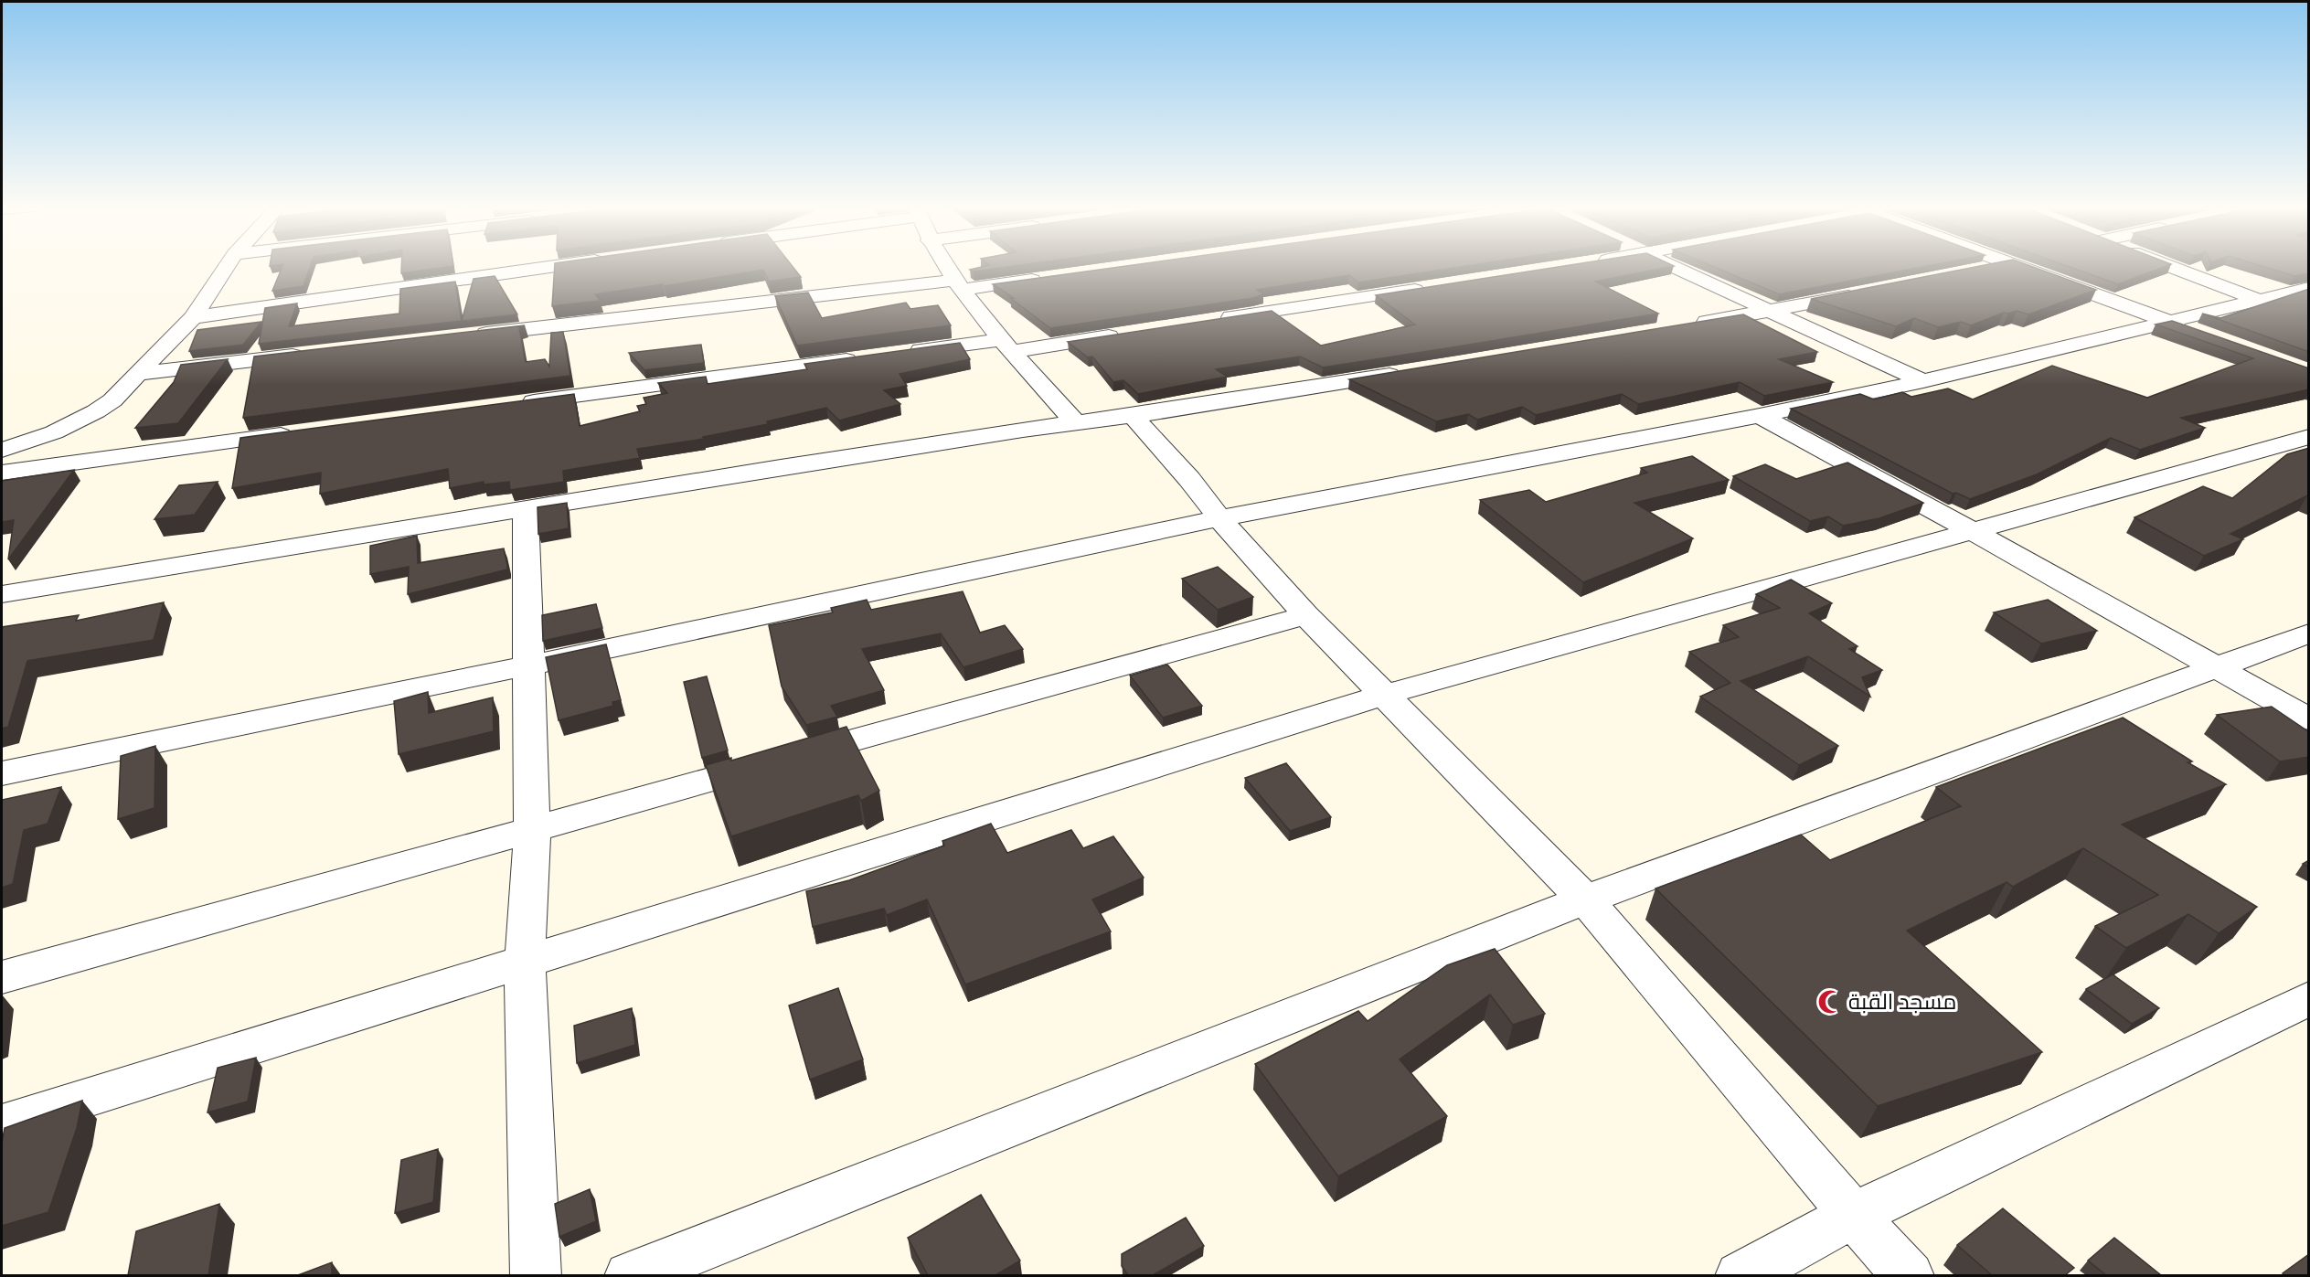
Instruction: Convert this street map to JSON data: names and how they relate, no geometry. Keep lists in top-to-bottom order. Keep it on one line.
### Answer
{"places":{"mosque":["مسجد القبة"]}}
